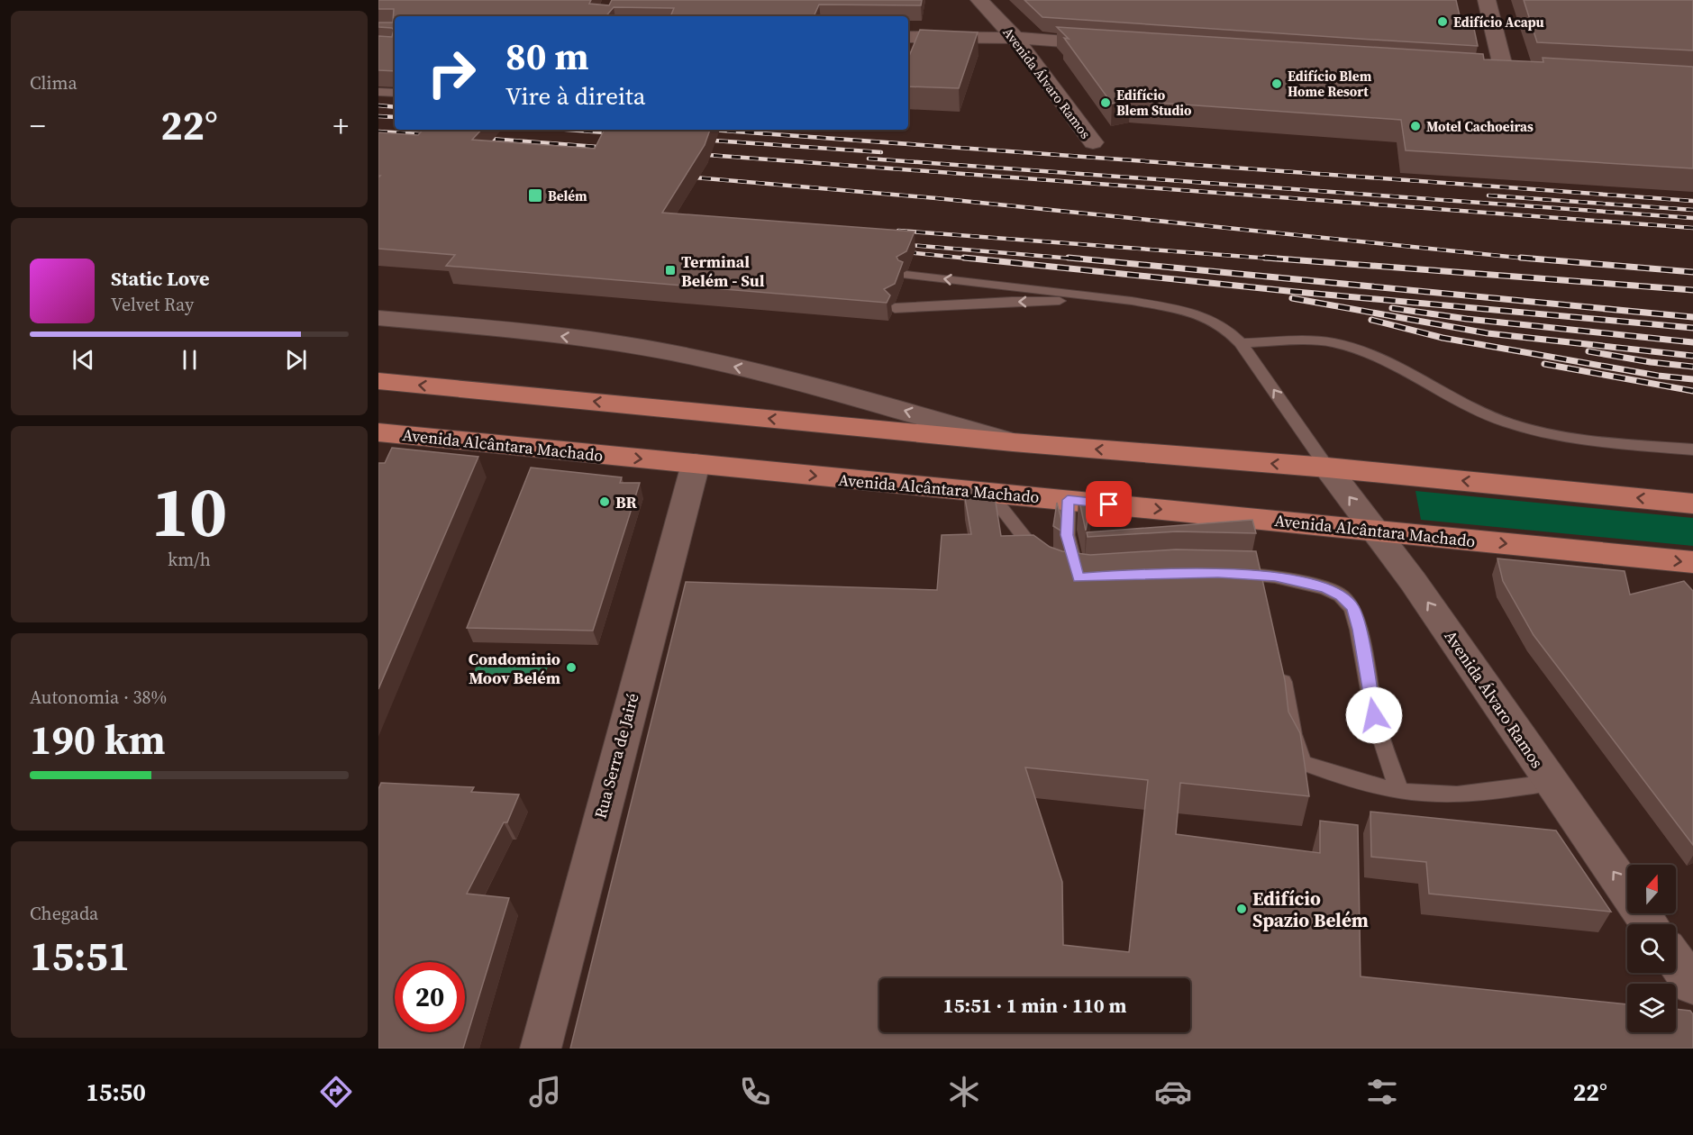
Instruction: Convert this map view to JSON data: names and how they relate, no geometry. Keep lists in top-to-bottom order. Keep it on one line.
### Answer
{"streets":{"highway":["Avenida Alcântara Machado"],"street":["Avenida Álvaro Ramos","Rua Serra de Jairé"]},"crossings":[["Avenida Álvaro Ramos","Avenida Alcântara Machado"],["Avenida Alcântara Machado","Rua Serra de Jairé"]],"one_way":["Avenida Álvaro Ramos"],"places":{"other":["Edifício Acapu","Edifício Blem Home Resort","Edifício Blem Studio","Motel Cachoeiras","BR","Condominio Moov Belém","Edifício Spazio Belém"],"transit":["Belém","Terminal Belém - Sul"]},"north":"top","page":{"tile":["Clima",["10","km/h"],["Autonomia · 38%","190 km"],["Chegada","15:51"]],"turn":["80 m","Vire à direita"],"heat":["−","22°","+"],"song":["Static Love","Velvet Ray"],"limit":"20","trip":"15:51 · 1 min · 110 m","tabs":["15:50","22°"]}}
